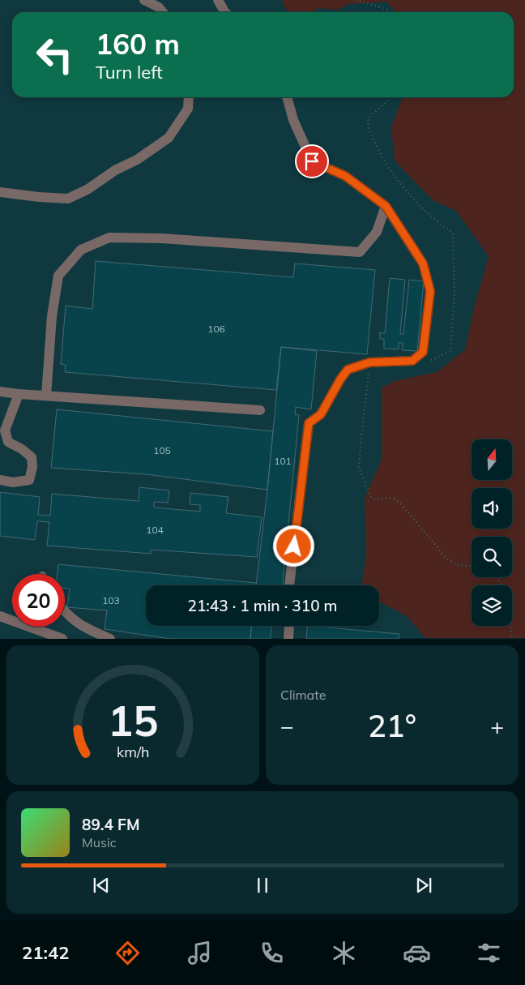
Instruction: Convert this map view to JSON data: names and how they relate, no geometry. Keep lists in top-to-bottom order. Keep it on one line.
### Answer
{"house_numbers":["106","105","101","104","103"],"north":"top","page":{"turn":["160 m","Turn left"],"limit":"20","trip":"21:43 · 1 min · 310 m","tile":"Climate","heat":["−","21°","+"],"song":["89.4 FM","Music"],"tabs":"21:42","gauge":["15","km/h"]}}
